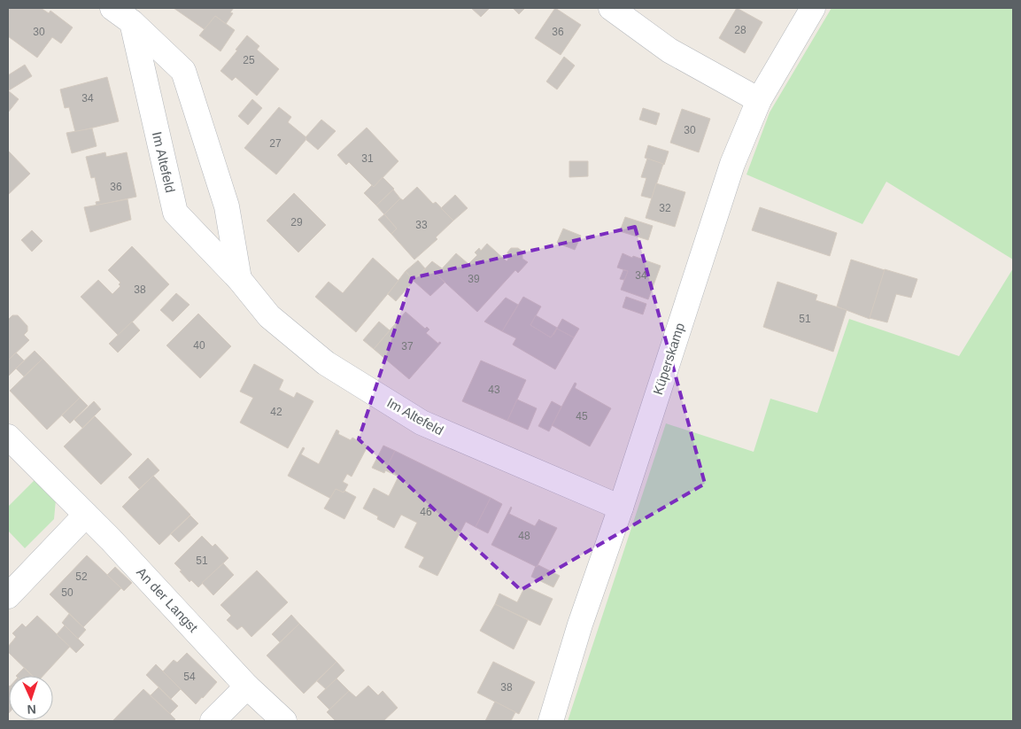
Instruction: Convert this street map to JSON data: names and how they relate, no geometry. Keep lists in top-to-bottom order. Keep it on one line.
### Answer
{"streets":{"street":["Im Altefeld","Küperskamp","An der Langst"]},"crossings":[["Im Altefeld","Küperskamp"]],"house_numbers":["28","30","36","25","34","30","27","31","36","32","29","33","34","39","38","51","40","37","43","42","45","46","48","51","52","50","54","38"],"north":"bottom"}
